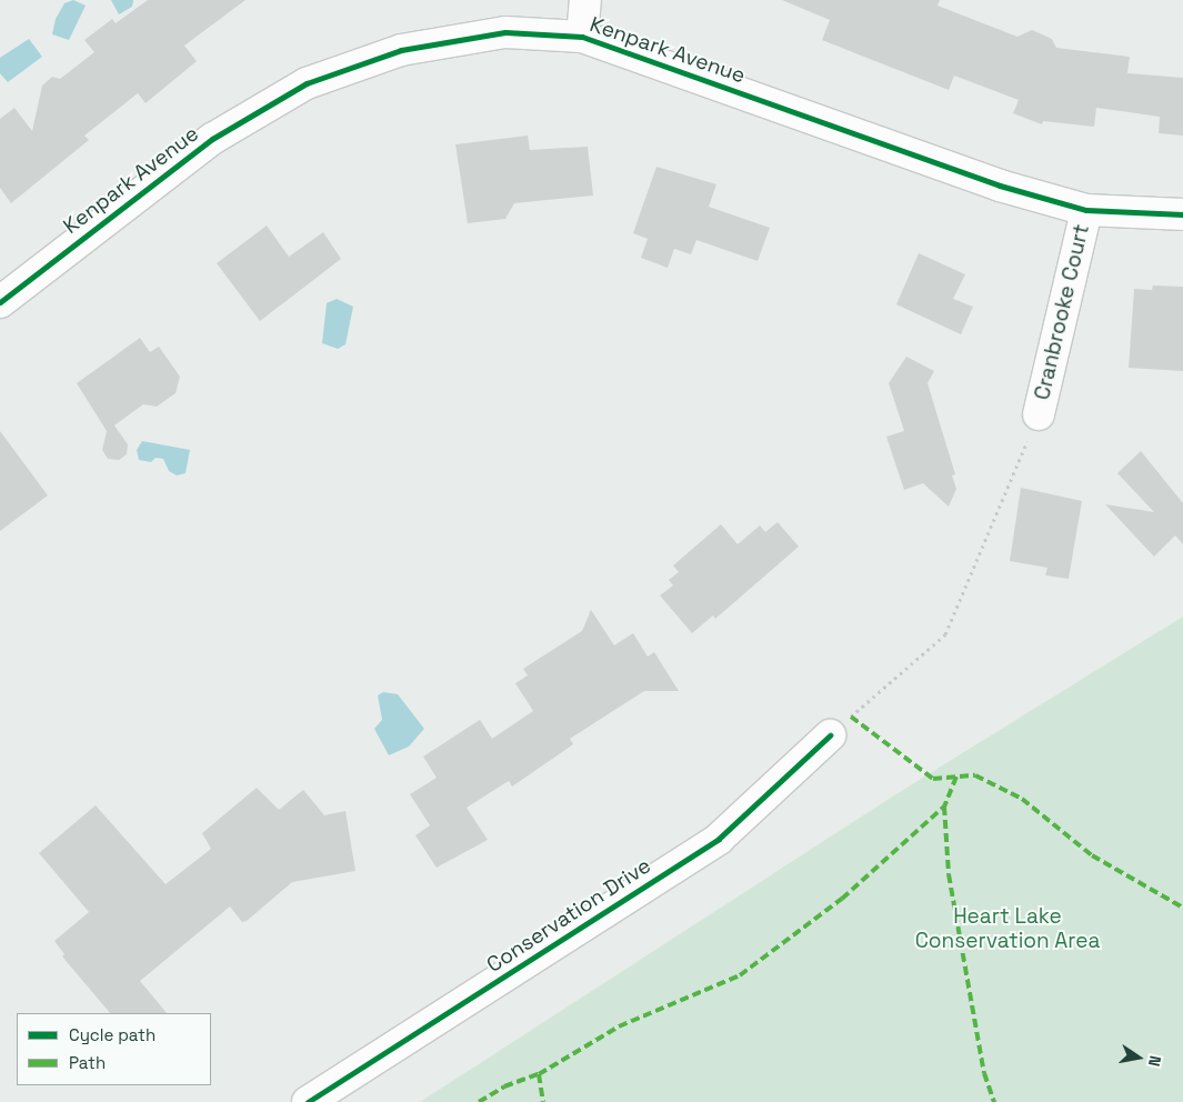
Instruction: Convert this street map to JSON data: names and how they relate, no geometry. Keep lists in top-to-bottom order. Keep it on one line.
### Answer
{"streets":{"street":["Kenpark Avenue","Cranbrooke Court","Conservation Drive"]},"crossings":[["Kenpark Avenue","Cranbrooke Court"]],"parks":["Heart Lake Conservation Area"],"legend":["Cycle path","Path"],"north":"right"}
